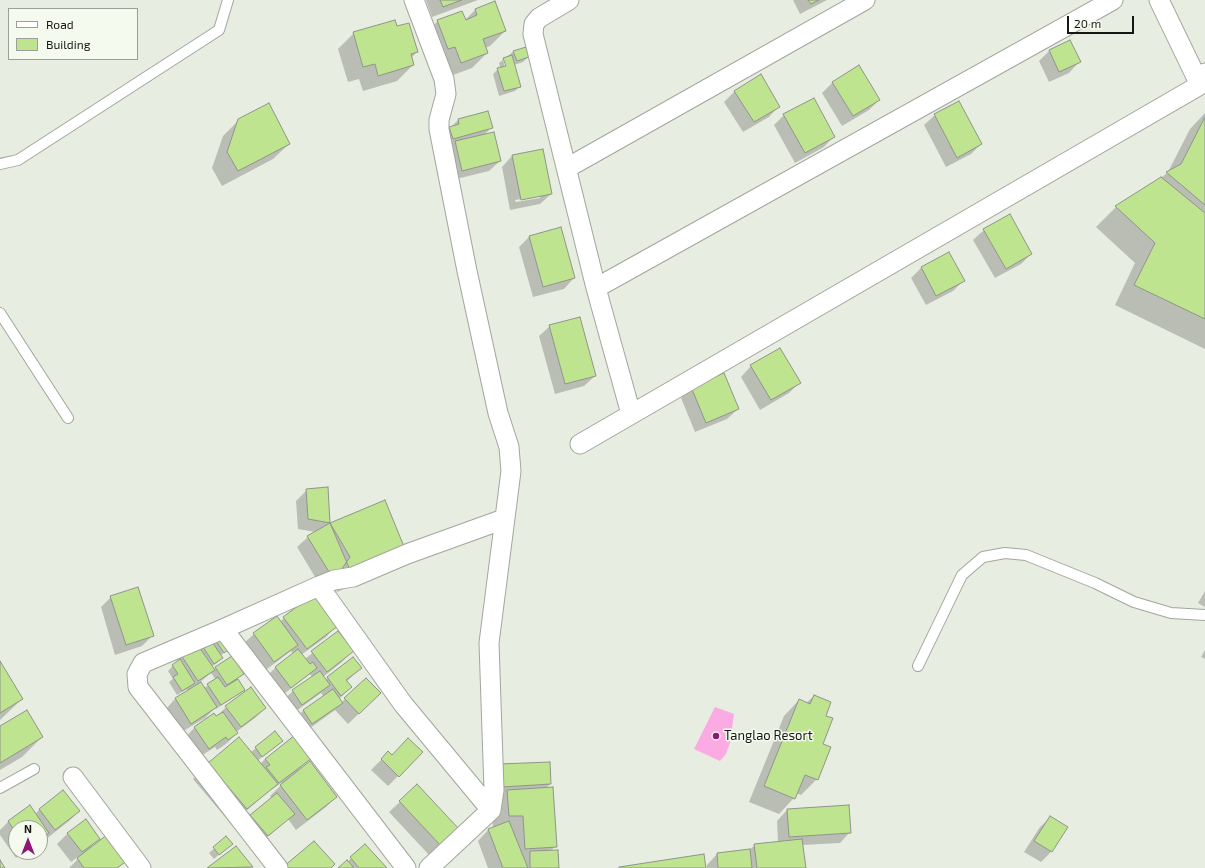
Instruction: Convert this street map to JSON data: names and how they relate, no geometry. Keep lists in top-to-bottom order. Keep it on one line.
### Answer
{"places":["Tanglao Resort"],"legend":["Road","Building"],"scale_bar":"20 m","north":"top"}
